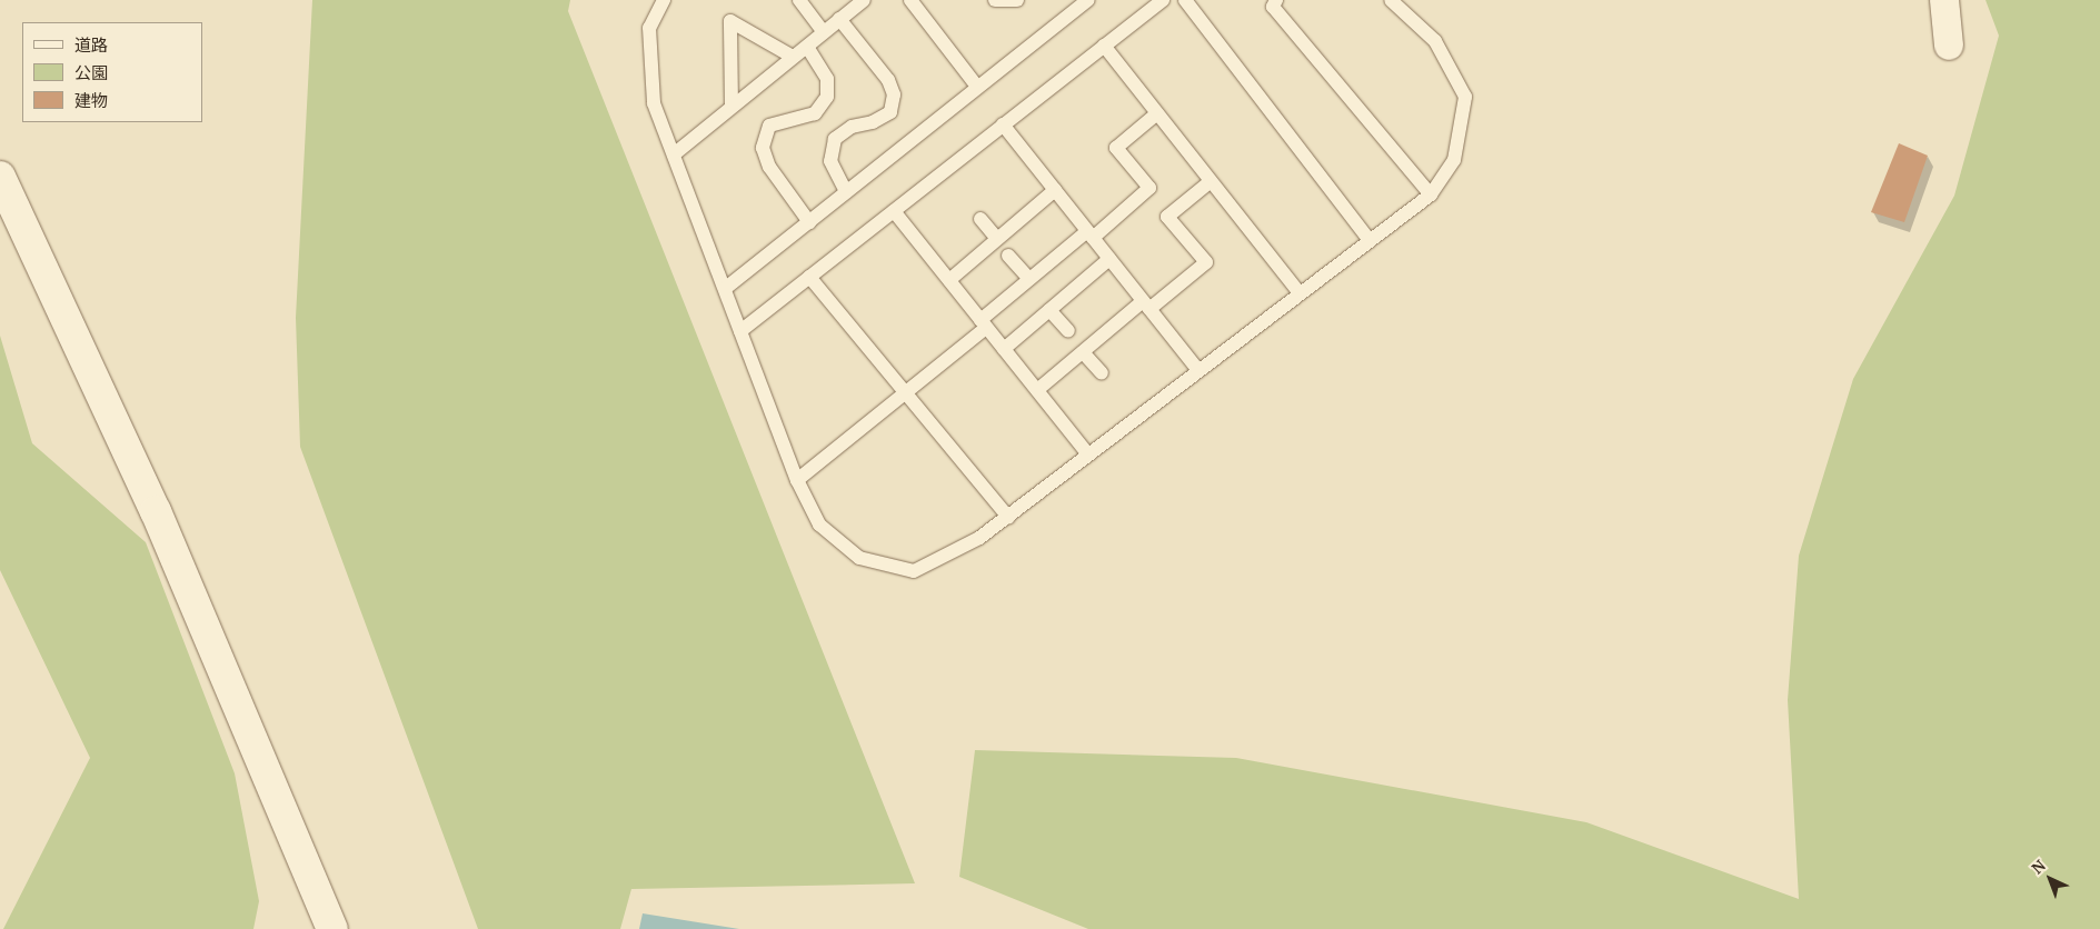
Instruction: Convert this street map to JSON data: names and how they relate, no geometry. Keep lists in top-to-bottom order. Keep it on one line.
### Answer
{"legend":["道路","公園","建物"],"north":"top left"}
